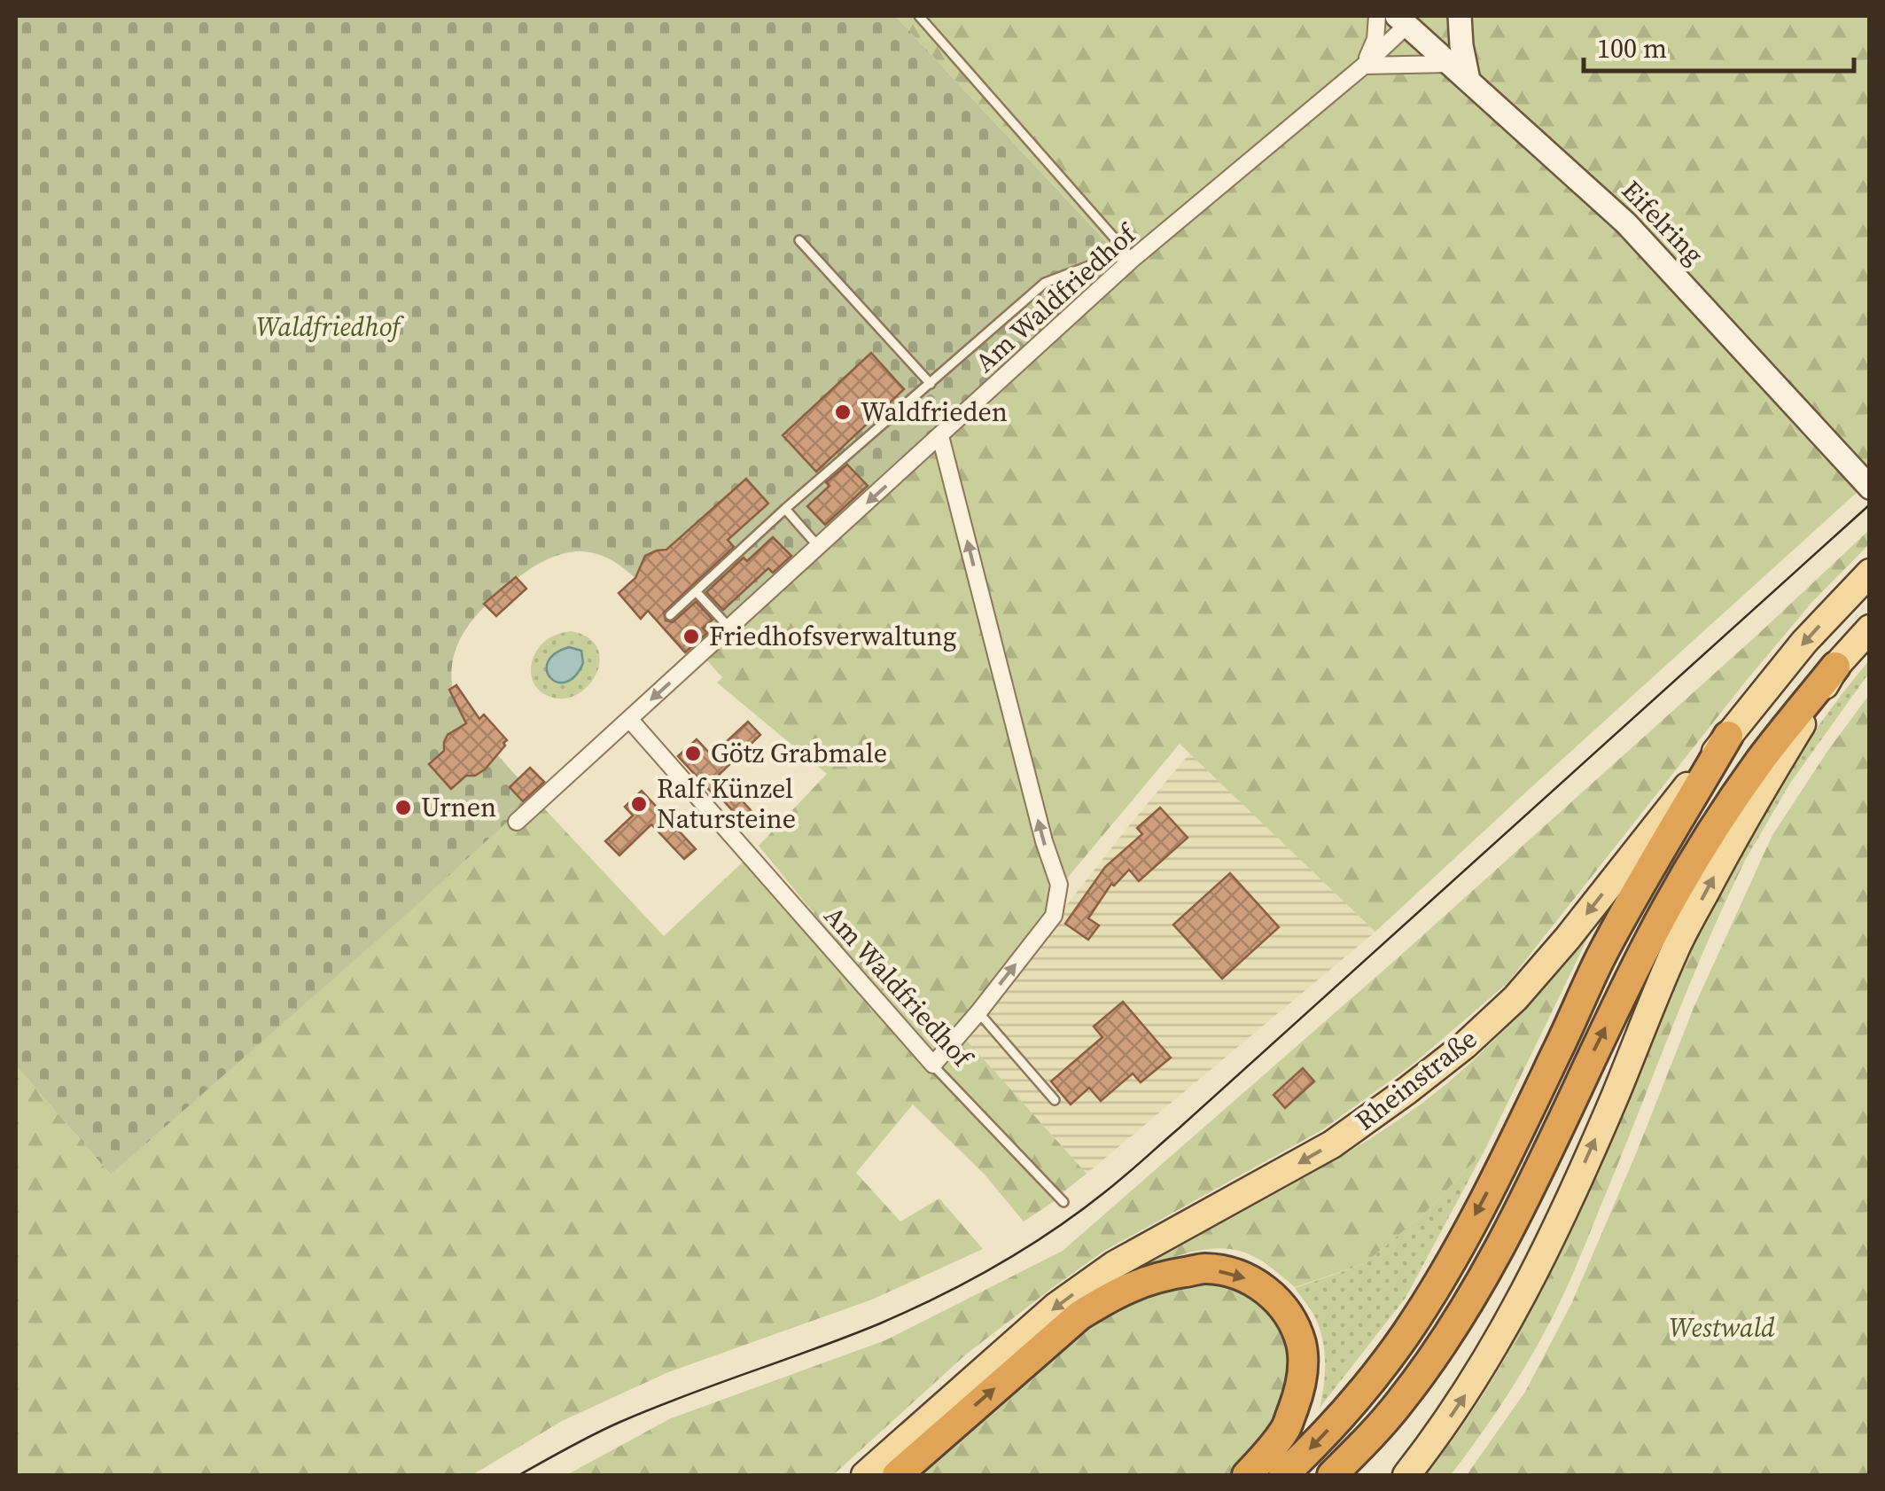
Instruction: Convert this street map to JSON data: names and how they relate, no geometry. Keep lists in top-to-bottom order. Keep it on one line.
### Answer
{"streets":{"main road":["Eifelring","Rheinstraße"],"street":["Am Waldfriedhof"]},"crossings":[["Eifelring","Am Waldfriedhof"]],"parks":["Waldfriedhof","Westwald"],"places":["Waldfrieden","Friedhofsverwaltung","Götz Grabmale","Ralf Künzel Natursteine","Urnen"],"scale_bar":"100 m"}
